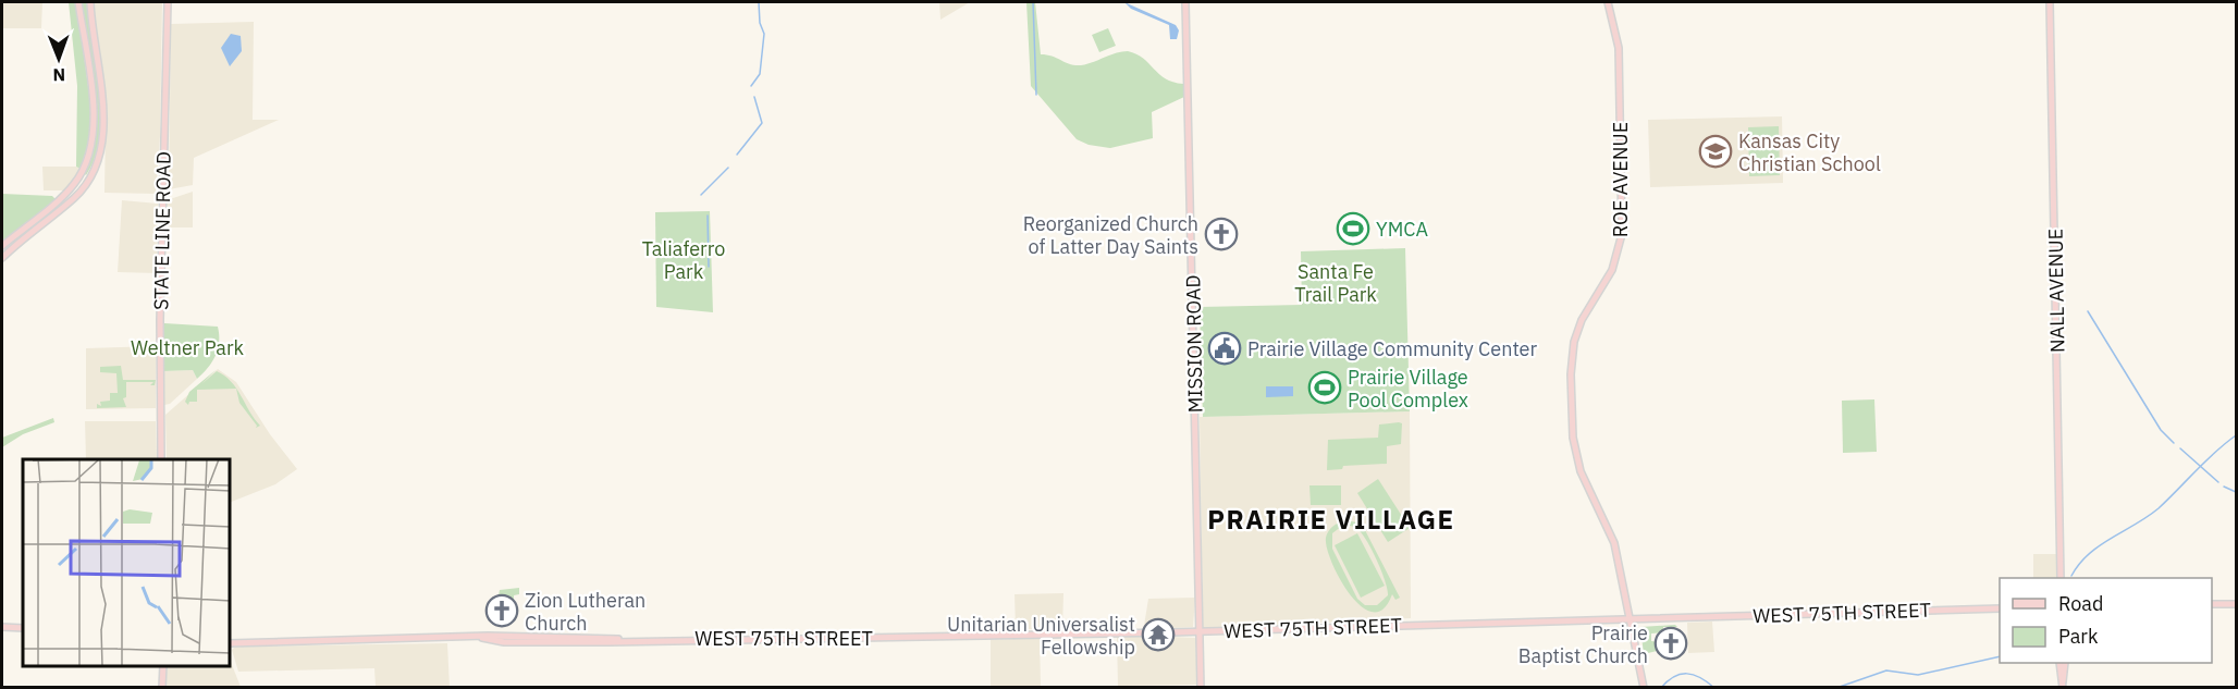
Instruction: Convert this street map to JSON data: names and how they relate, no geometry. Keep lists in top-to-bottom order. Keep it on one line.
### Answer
{"streets":{"main road":["ROE AVENUE","STATE LINE ROAD","NALL AVENUE","MISSION ROAD","WEST 75TH STREET"]},"crossings":[["ROE AVENUE","WEST 75TH STREET"],["MISSION ROAD","WEST 75TH STREET"]],"districts":["PRAIRIE VILLAGE"],"parks":["Taliaferro Park","Santa Fe Trail Park","Weltner Park"],"places":{"school or university":["Kansas City Christian School"],"sports":["YMCA","Prairie Village Pool Complex"],"church":["Reorganized Church of Latter Day Saints","Zion Lutheran Church","Prairie Baptist Church"],"public building":["Prairie Village Community Center"],"temple":["Unitarian Universalist Fellowship"]},"legend":["Road","Park"],"north":"bottom"}
